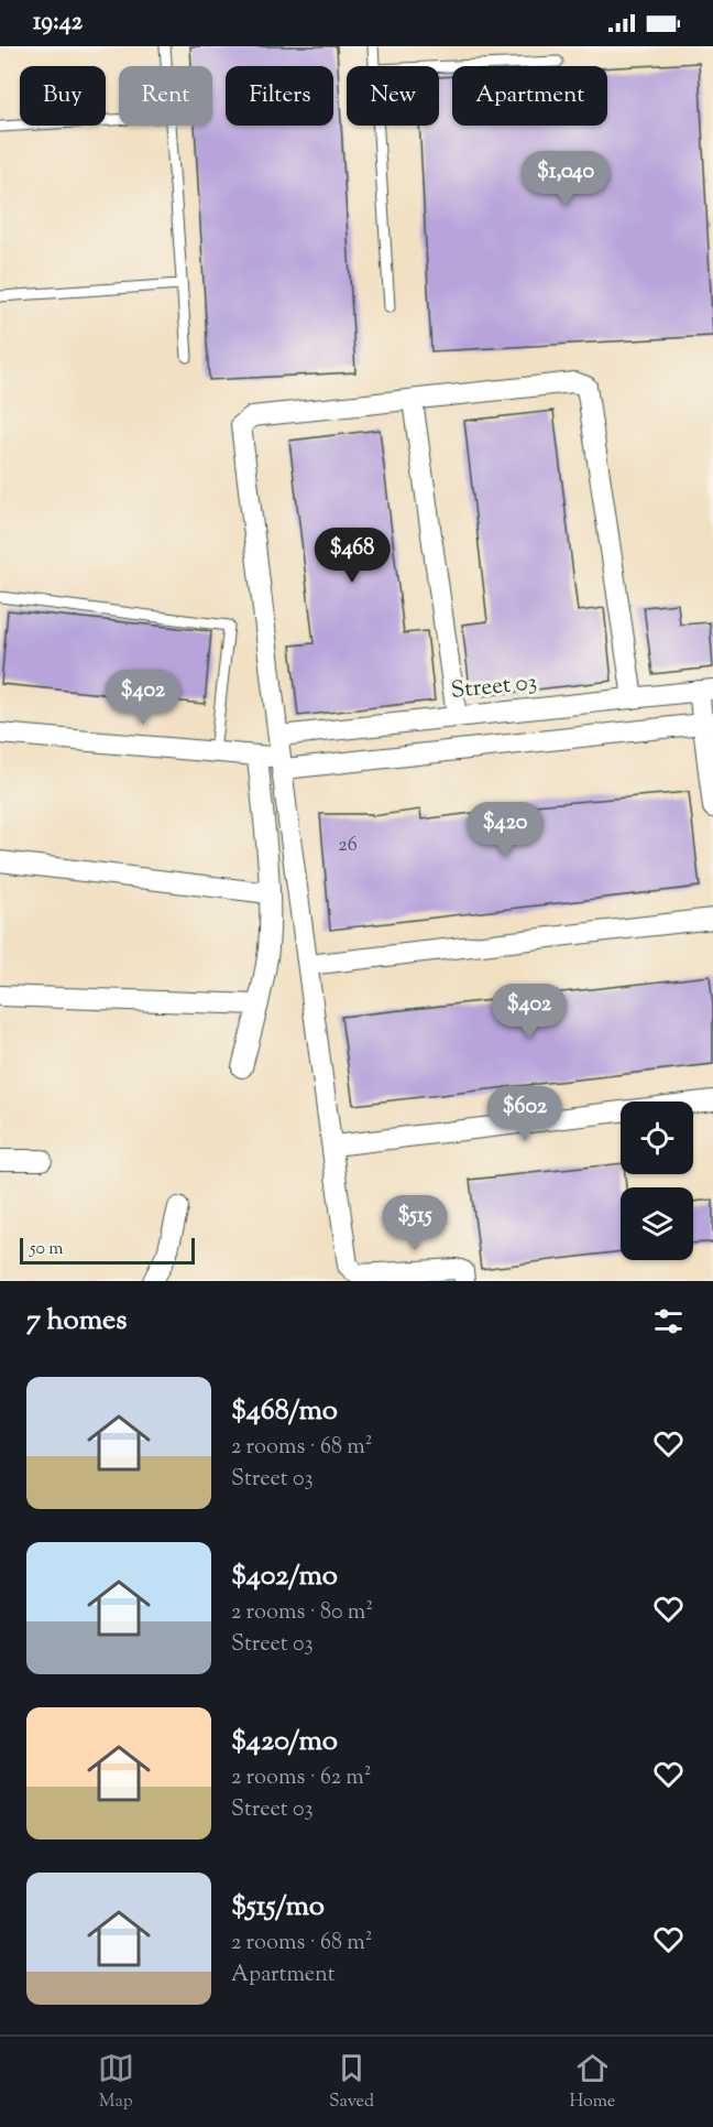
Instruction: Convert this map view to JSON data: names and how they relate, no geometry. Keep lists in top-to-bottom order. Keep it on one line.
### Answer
{"streets":{"street":["Street 03"]},"house_numbers":["26"],"scale_bar":"50 m","page":{"status":"19:42","chip":["Buy","Rent","Filters","New","Apartment"],"price":["$1,040","$468","$402","$420","$402","$602","$515"],"scale":"50 m","heading":"7 homes","list":[{"name":"$468/mo","note":"2 rooms · 68 m² · Street 03"},{"name":"$402/mo","note":"2 rooms · 80 m² · Street 03"},{"name":"$420/mo","note":"2 rooms · 62 m² · Street 03"},{"name":"$515/mo","note":"2 rooms · 68 m² · Apartment"}],"tabs":["Map","Saved","Home"]}}
